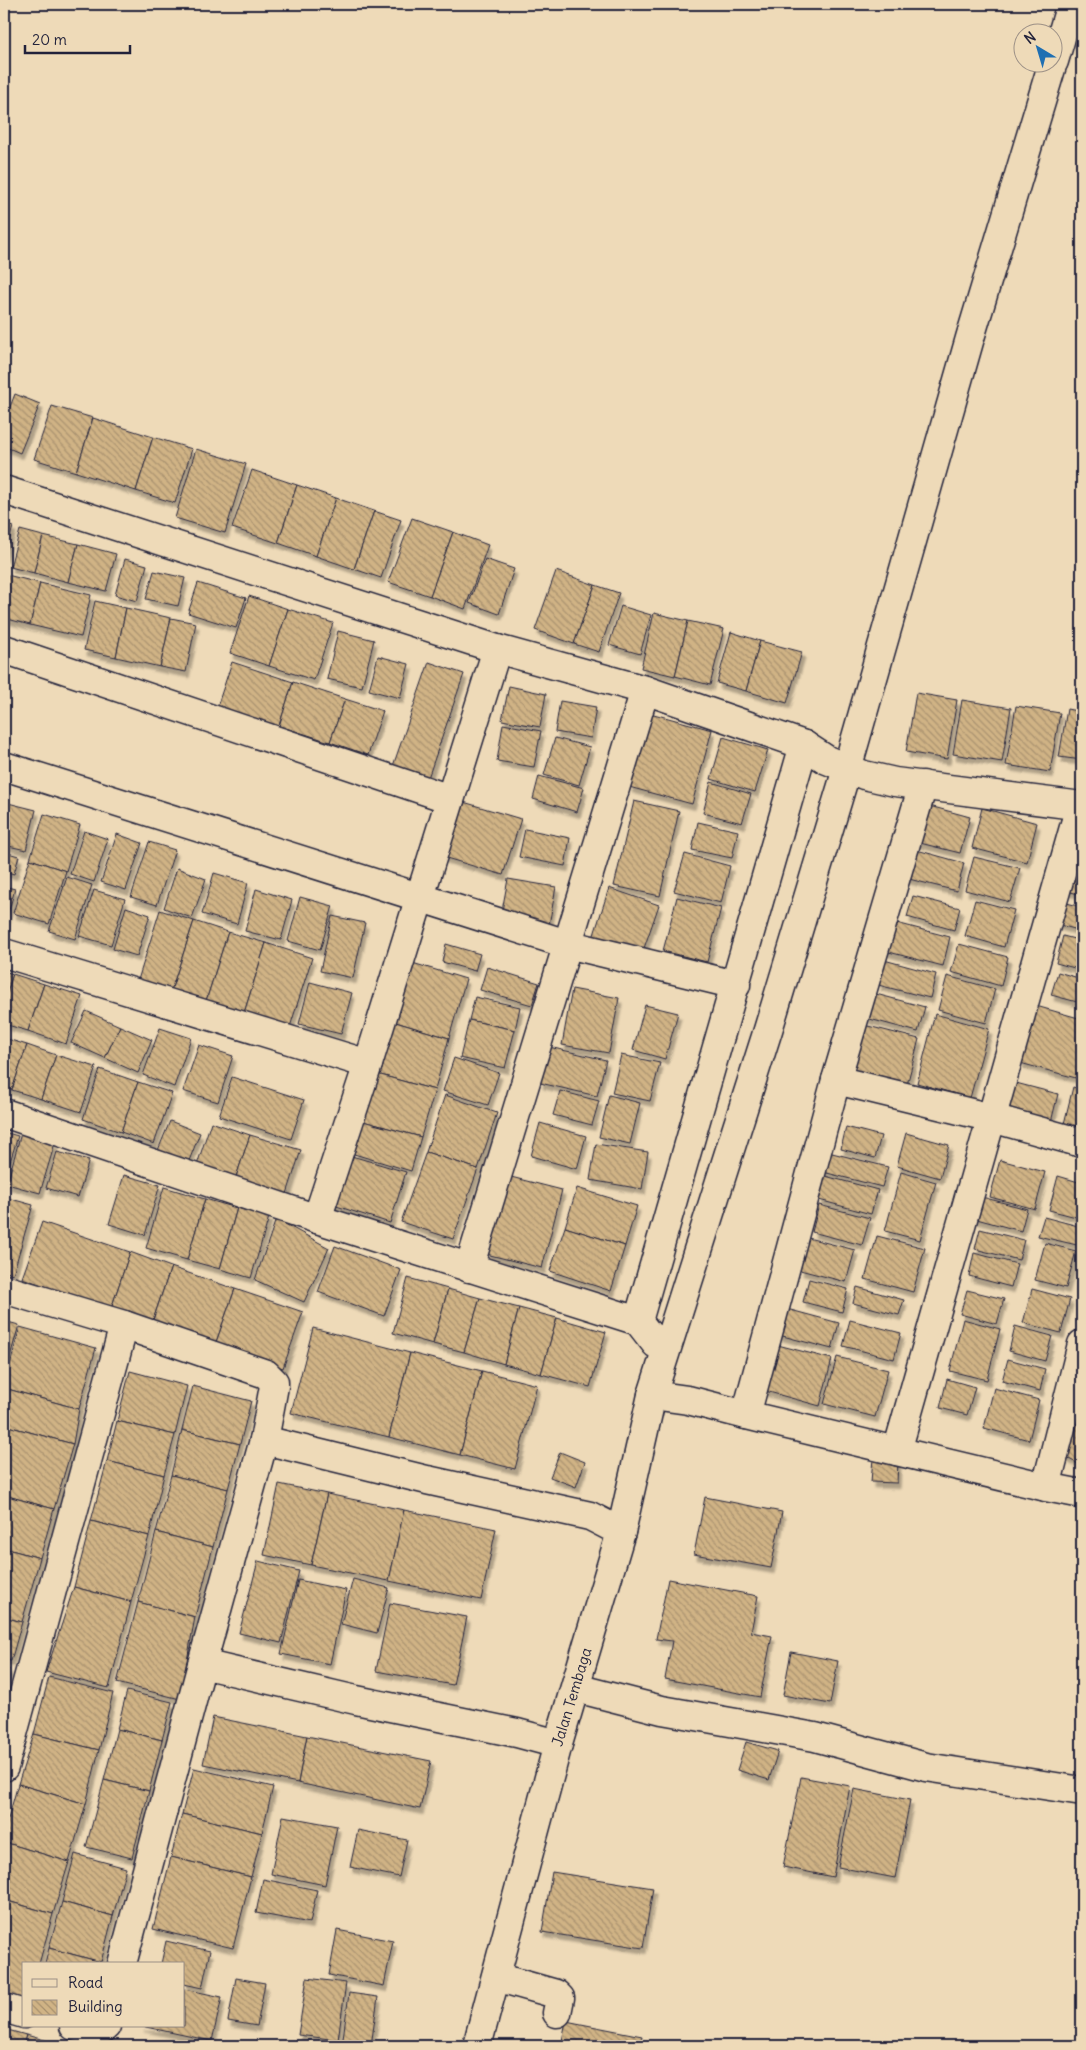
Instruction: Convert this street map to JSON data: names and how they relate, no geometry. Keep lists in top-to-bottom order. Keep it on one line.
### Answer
{"streets":{"street":["Jalan Tembaga"]},"legend":["Road","Building"],"scale_bar":"20 m","north":"top left"}
